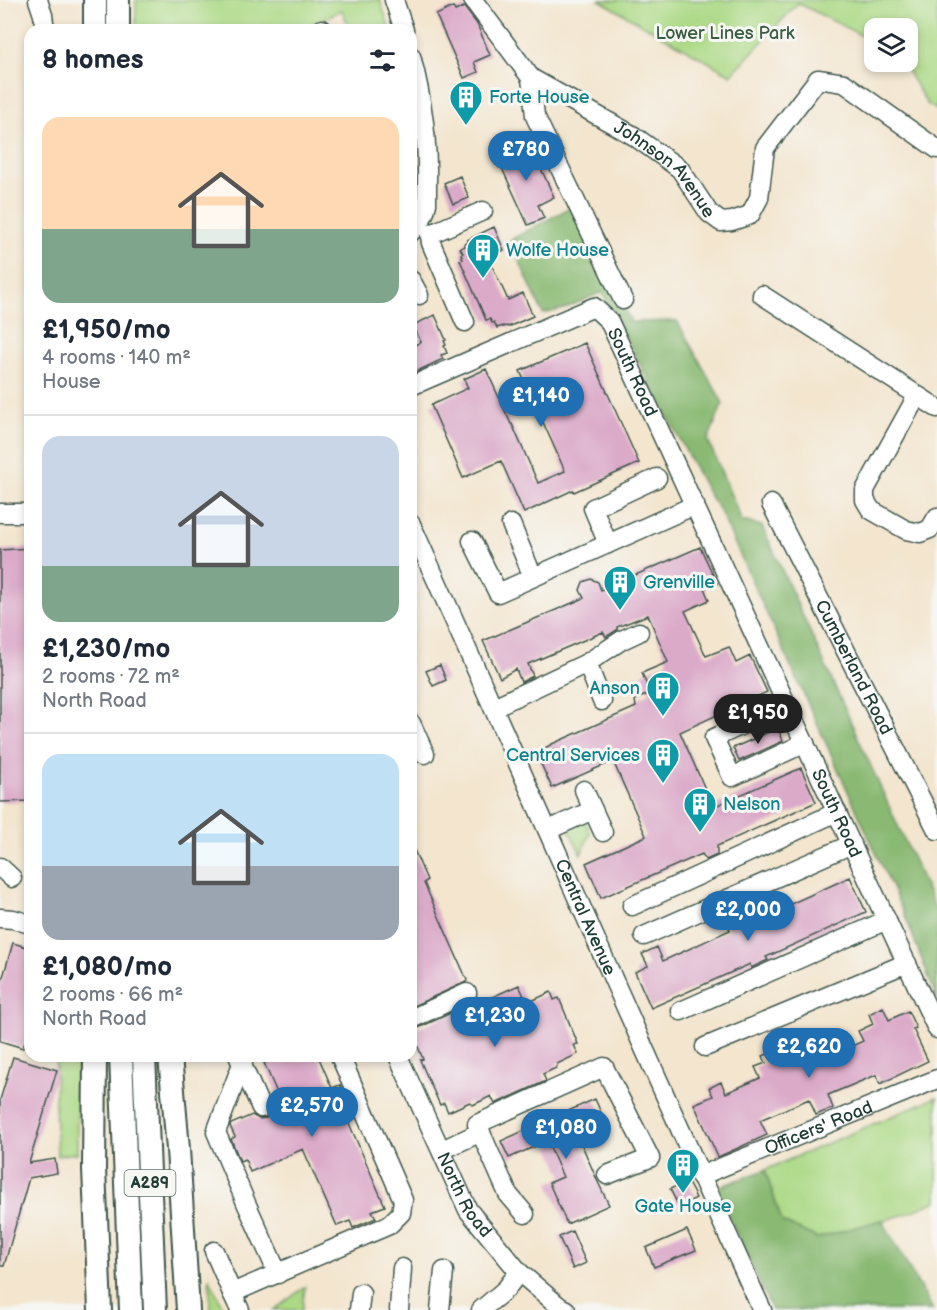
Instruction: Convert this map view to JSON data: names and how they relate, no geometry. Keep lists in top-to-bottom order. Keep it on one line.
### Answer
{"streets":{"main road":["A289"],"street":["Johnson Avenue","South Road","Cumberland Road","Central Avenue","Officers' Road","North Road"]},"crossings":[["Central Avenue","Officers' Road"]],"parks":["Lower Lines Park"],"places":{"building":["Forte House","Wolfe House","Grenville","Anson","Central Services","Nelson","Gate House"]},"page":{"heading":"8 homes","list":[{"name":"£1,950/mo","note":"4 rooms · 140 m² · House"},{"name":"£1,230/mo","note":"2 rooms · 72 m² · North Road"},{"name":"£1,080/mo","note":"2 rooms · 66 m² · North Road"}],"price":["£780","£1,140","£1,950","£2,000","£1,230","£2,620","£2,570","£1,080"]}}
